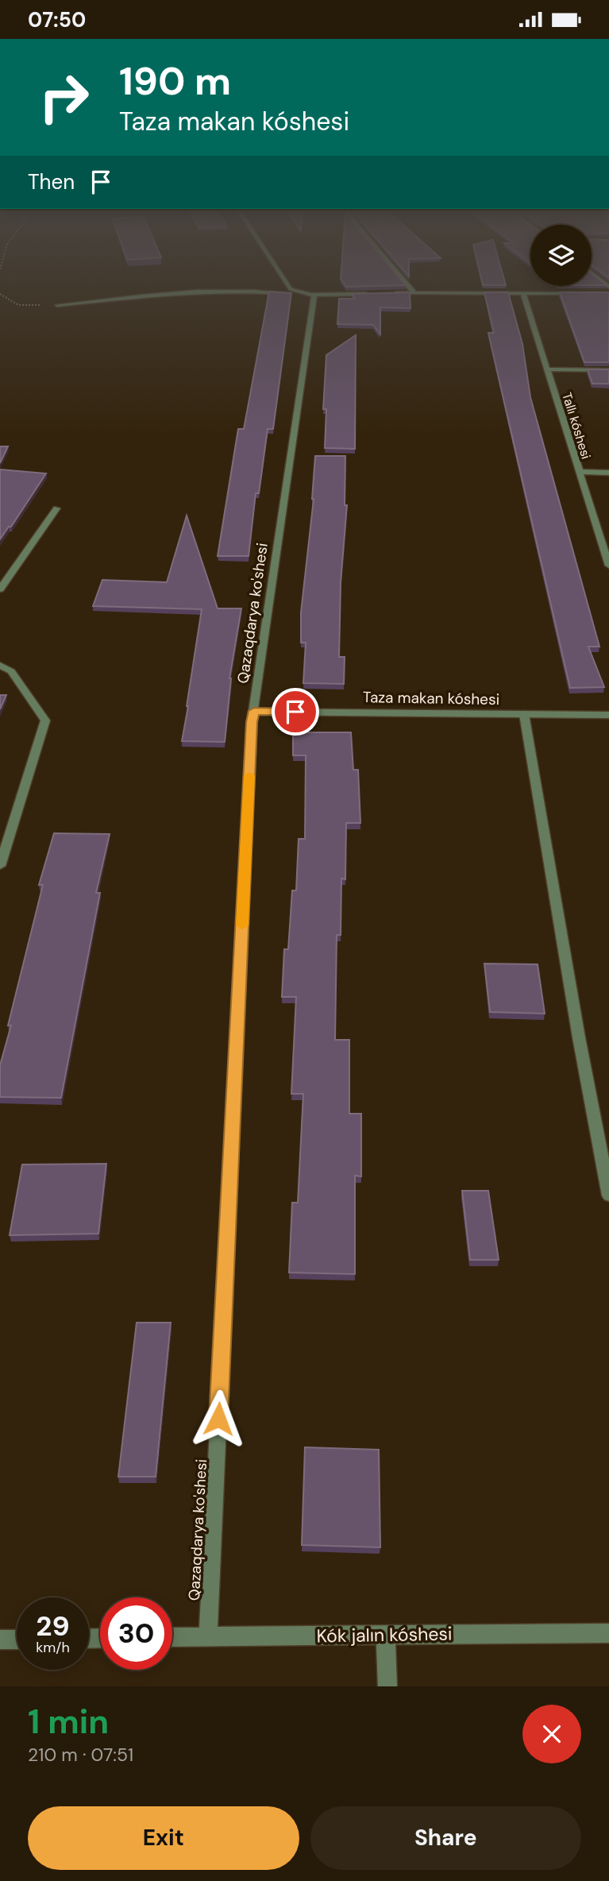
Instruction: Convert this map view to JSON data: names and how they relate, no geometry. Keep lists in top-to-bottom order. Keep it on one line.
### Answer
{"streets":{"street":["Tallı kóshesi","Qazaqdarya ko'shesi","Taza makan kóshesi","Kók jalın kóshesi"]},"crossings":[["Qazaqdarya ko'shesi","Taza makan kóshesi"],["Qazaqdarya ko'shesi","Kók jalın kóshesi"]],"page":{"status":"07:50","turn":["190 m","Taza makan kóshesi"],"then":"Then","speed":"29 km/h","limit":"30","heading":["1 min","210 m · 07:51"],"buttons":["Exit","Share"]}}
